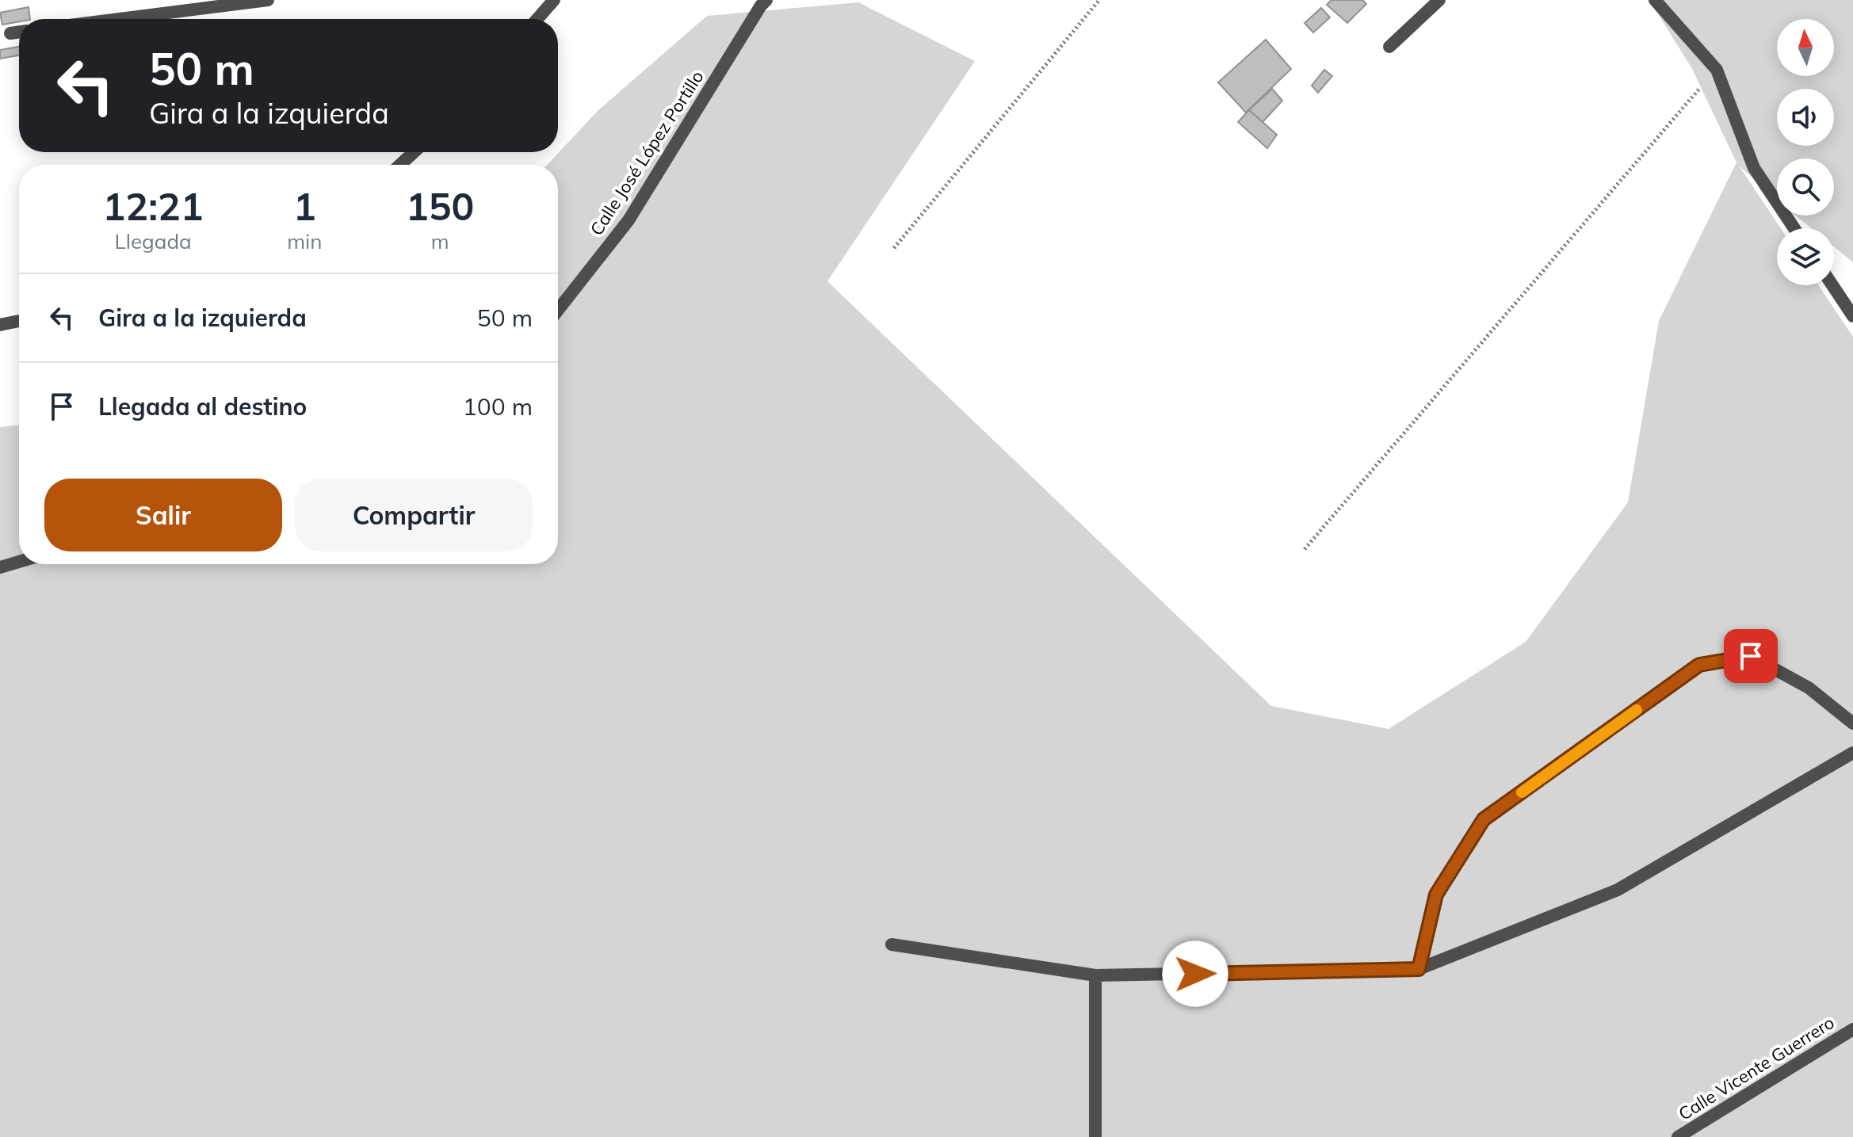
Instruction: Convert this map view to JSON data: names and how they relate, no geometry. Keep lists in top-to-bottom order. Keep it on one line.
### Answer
{"streets":{"street":["Calle José López Portillo","Calle Vicente Guerrero"]},"north":"top","page":{"turn":["50 m","Gira a la izquierda"],"eta":["12:21","Llegada","1","min","150","m"],"list":[{"name":"Gira a la izquierda","value":"50 m"},{"name":"Llegada al destino","value":"100 m"}],"buttons":["Salir","Compartir"]}}
